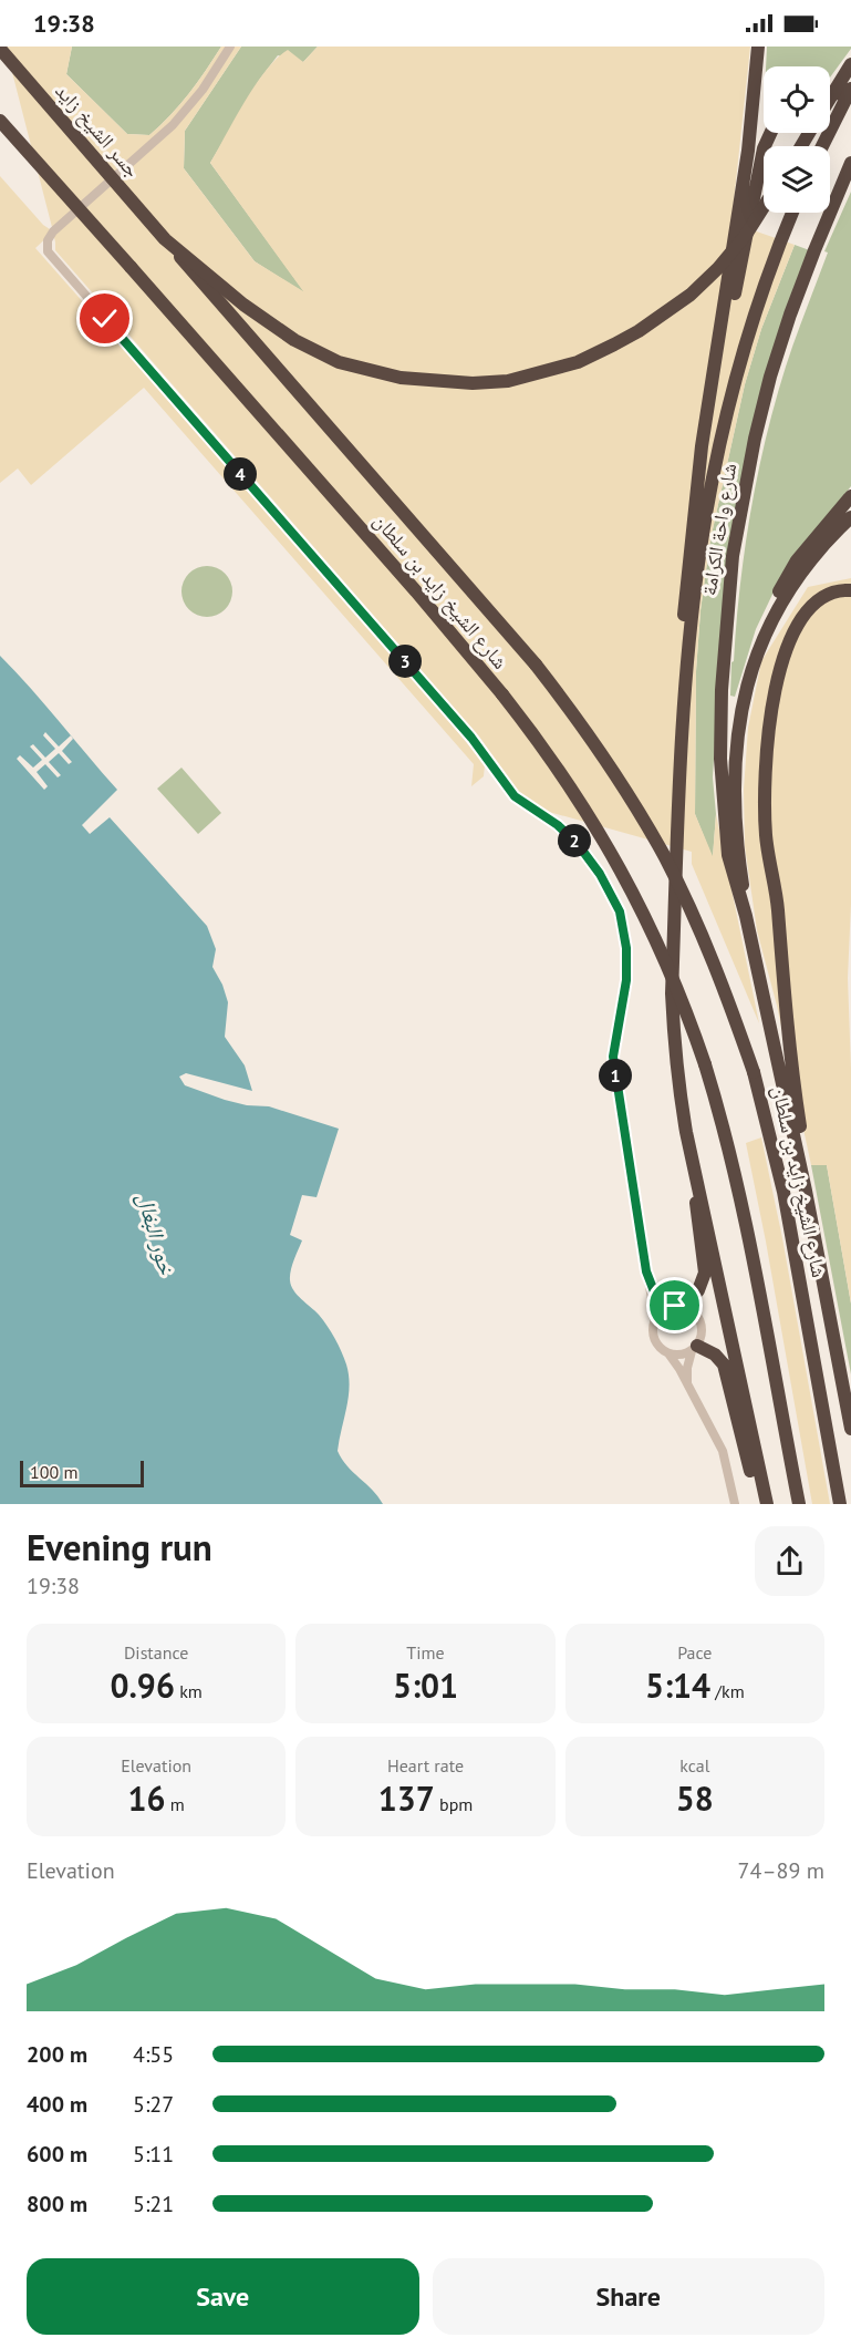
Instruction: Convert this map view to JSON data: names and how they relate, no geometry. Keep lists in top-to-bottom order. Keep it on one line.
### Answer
{"streets":{"highway":["جسر الشيخ زايد","شارع واحة الكرامة","شارع الشيخ زايد بن سلطان"]},"crossings":[["جسر الشيخ زايد","شارع الشيخ زايد بن سلطان"],["شارع واحة الكرامة","شارع الشيخ زايد بن سلطان"]],"water":["خور البغال"],"scale_bar":"100 m","page":{"status":"19:38","pins":["4","3","2","1"],"scale":"100 m","heading":["Evening run","19:38"],"stats":[["Distance","0.96 km"],["Time","5:01"],["Pace","5:14 /km"],["Elevation","16 m"],["Heart rate","137 bpm"],["kcal","58"]],"chart":["Elevation","74–89 m"],"list":[{"name":"200 m","note":"4:55"},{"name":"400 m","note":"5:27"},{"name":"600 m","note":"5:11"},{"name":"800 m","note":"5:21"}],"buttons":["Save","Share"]}}
